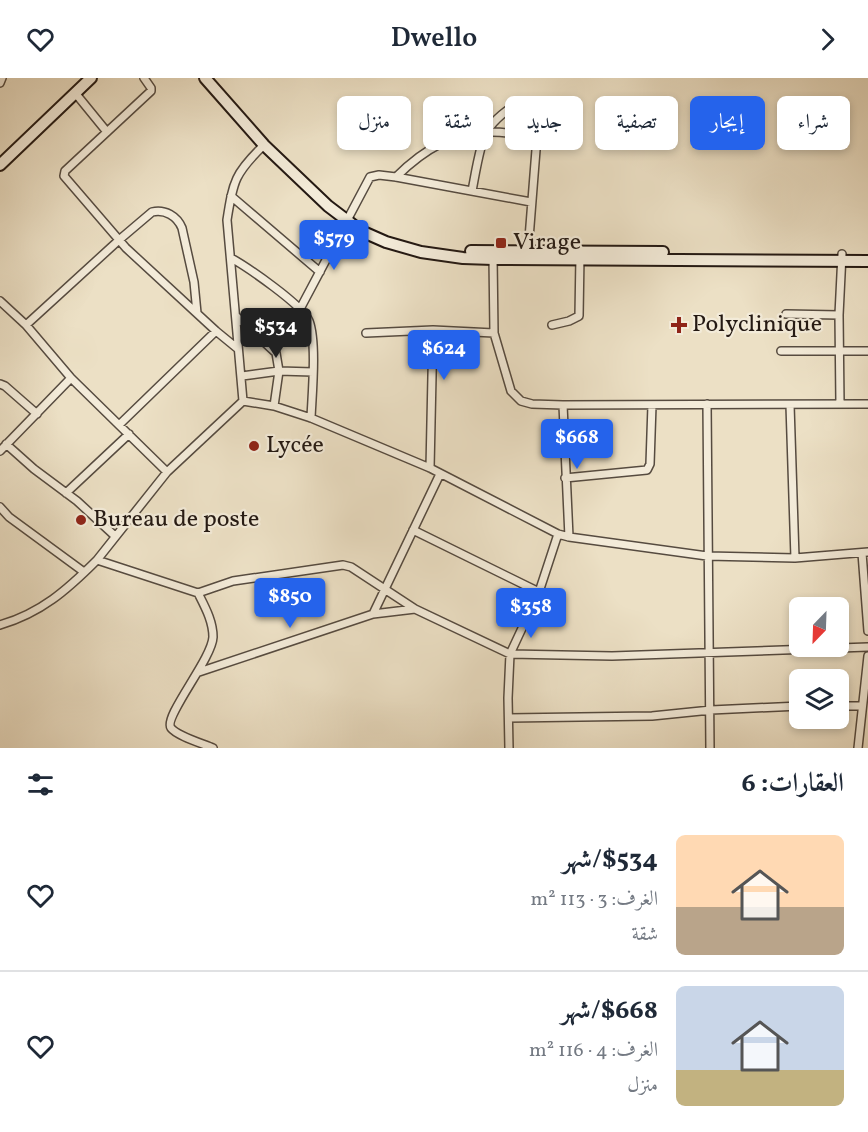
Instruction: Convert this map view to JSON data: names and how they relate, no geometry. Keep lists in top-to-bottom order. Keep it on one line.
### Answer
{"places":{"transit":["Virage"],"health":["Polyclinique"],"other":["Lycée","Bureau de poste"]},"north":"bottom left","page":{"header":"Dwello","chip":["شراء","إيجار","تصفية","جديد","شقة","منزل"],"price":["$579","$534","$624","$668","$850","$358"],"heading":"العقارات: 6","list":[{"name":"$534/شهر","note":"الغرف: 3 · 113 m² · شقة"},{"name":"$668/شهر","note":"الغرف: 4 · 116 m² · منزل"}]}}
